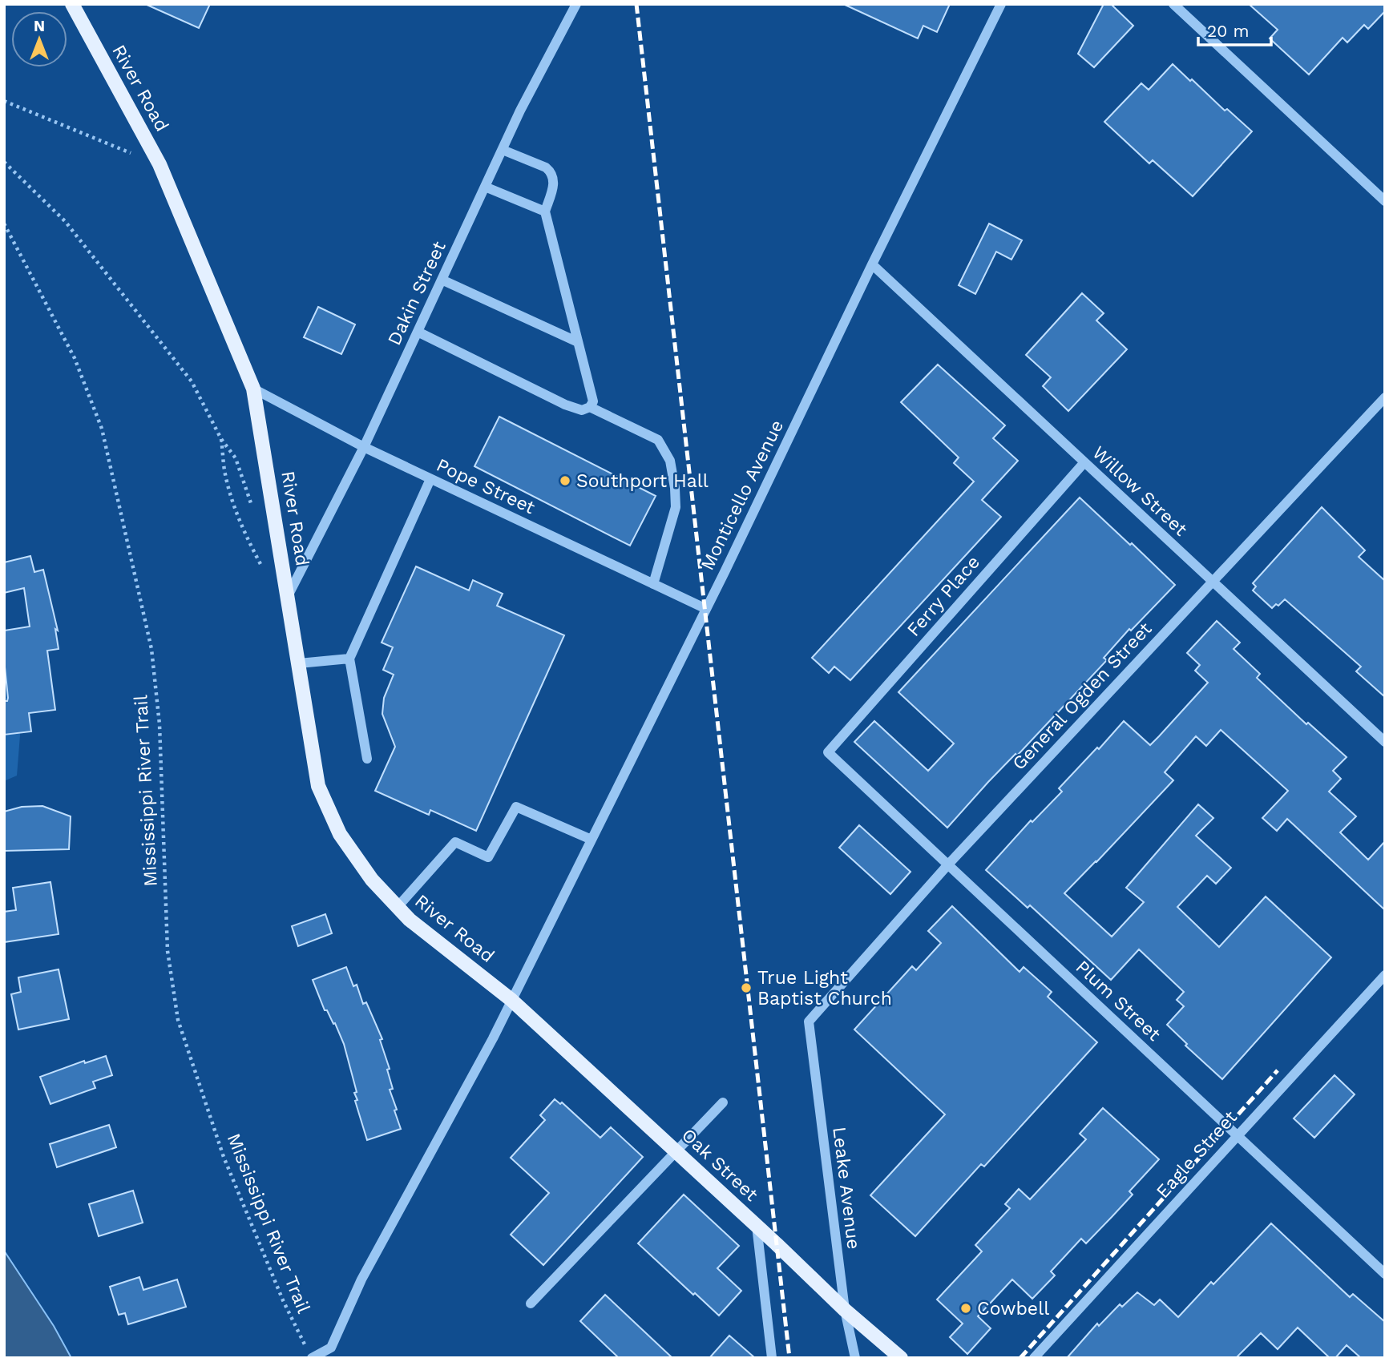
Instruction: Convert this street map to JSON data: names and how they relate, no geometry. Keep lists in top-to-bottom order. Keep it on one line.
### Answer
{"streets":{"main road":["River Road","Oak Street"],"street":["Dakin Street","Pope Street","Willow Street","Monticello Avenue","Ferry Place","General Ogden Street","Plum Street","Eagle Street","Leake Avenue"],"path":["Mississippi River Trail"]},"crossings":[["River Road","Dakin Street"],["River Road","Pope Street"],["River Road","Monticello Avenue"],["River Road","Oak Street"],["Dakin Street","Pope Street"],["Pope Street","Monticello Avenue"],["Willow Street","Monticello Avenue"],["Willow Street","Ferry Place"],["Willow Street","General Ogden Street"],["Monticello Avenue","Mississippi River Trail"],["Monticello Avenue","Oak Street"],["Ferry Place","Plum Street"],["General Ogden Street","Plum Street"],["General Ogden Street","Leake Avenue"],["Plum Street","Eagle Street"],["Oak Street","Leake Avenue"]],"places":["Southport Hall","True Light Baptist Church","Cowbell"],"scale_bar":"20 m","north":"top"}
